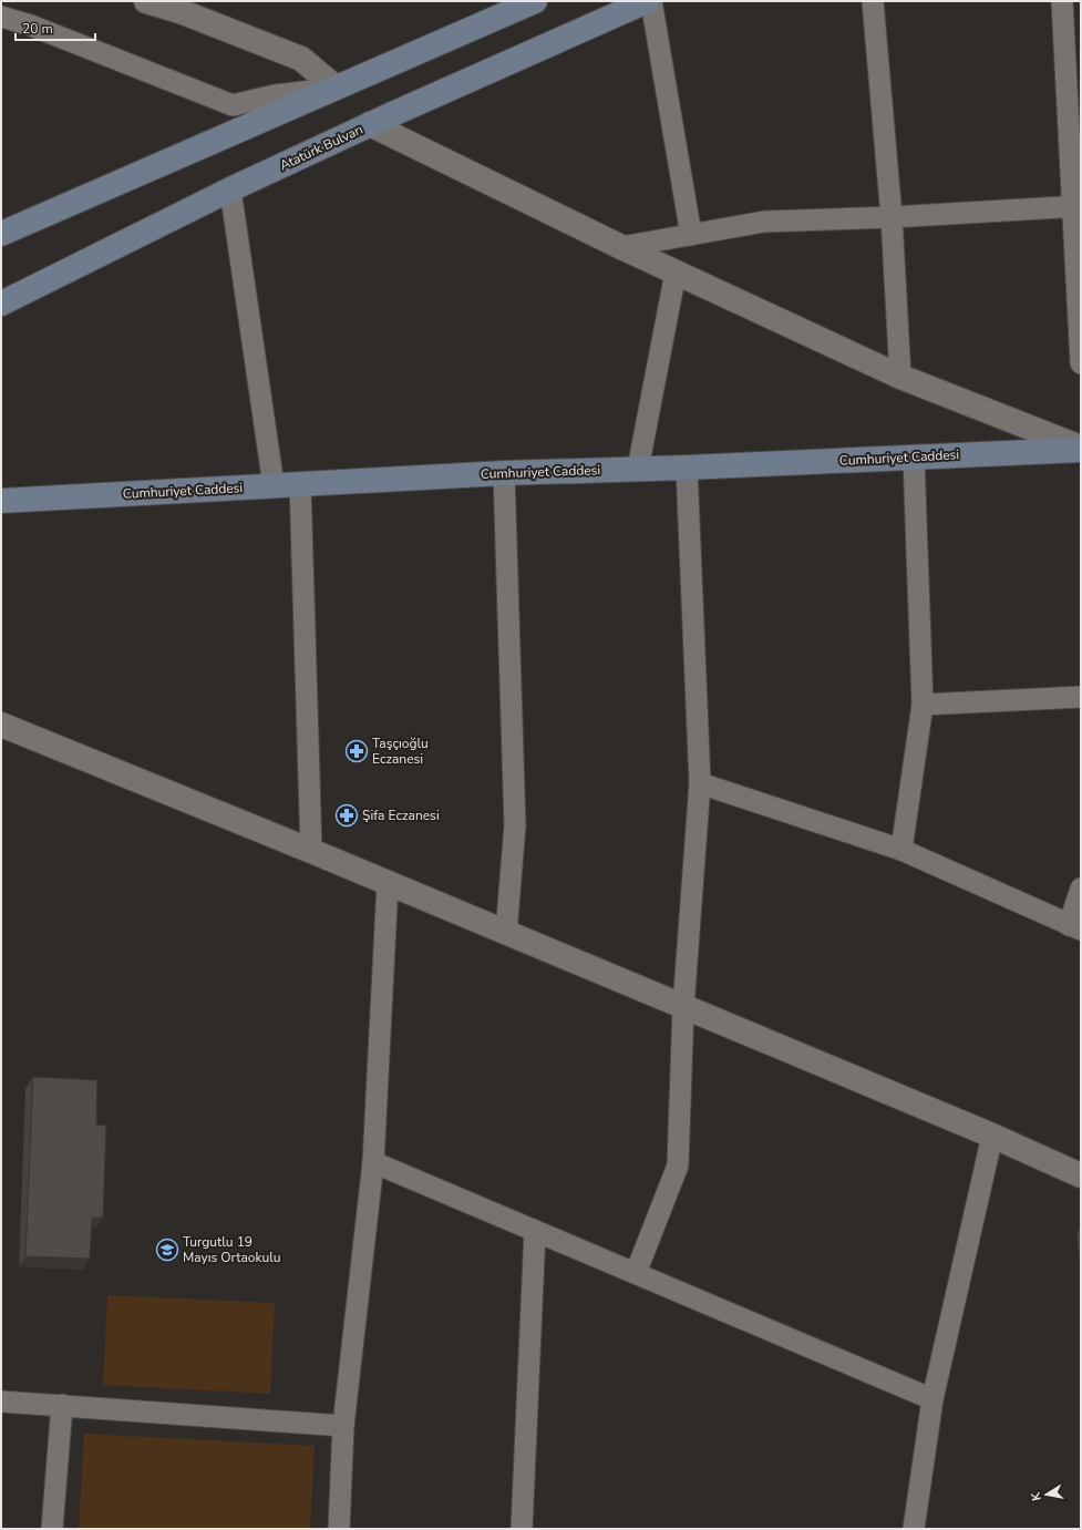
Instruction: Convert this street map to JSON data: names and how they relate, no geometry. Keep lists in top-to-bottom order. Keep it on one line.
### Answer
{"streets":{"main road":["Atatürk Bulvarı","Cumhuriyet Caddesi"]},"places":{"pharmacy":["Taşçıoğlu Eczanesi","Şifa Eczanesi"],"school or university":["Turgutlu 19 Mayıs Ortaokulu"]},"scale_bar":"20 m","north":"left"}
